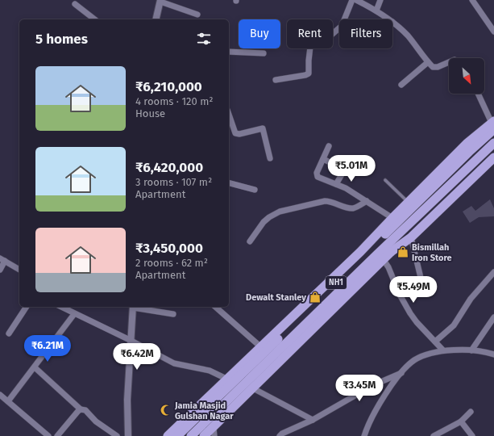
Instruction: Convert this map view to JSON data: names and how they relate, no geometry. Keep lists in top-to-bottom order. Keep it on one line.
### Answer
{"streets":{"highway":["NH1"]},"places":{"shop":["Bismillah Iron Store","Dewalt Stanley"],"mosque":["Jamia Masjid Gulshan Nagar"]},"north":"bottom right","page":{"chip":["Buy","Rent","Filters"],"heading":"5 homes","list":[{"name":"₹6,210,000","note":"4 rooms · 120 m² · House"},{"name":"₹6,420,000","note":"3 rooms · 107 m² · Apartment"},{"name":"₹3,450,000","note":"2 rooms · 62 m² · Apartment"}],"price":["₹5.01M","₹5.49M","₹6.21M","₹6.42M","₹3.45M"]}}
